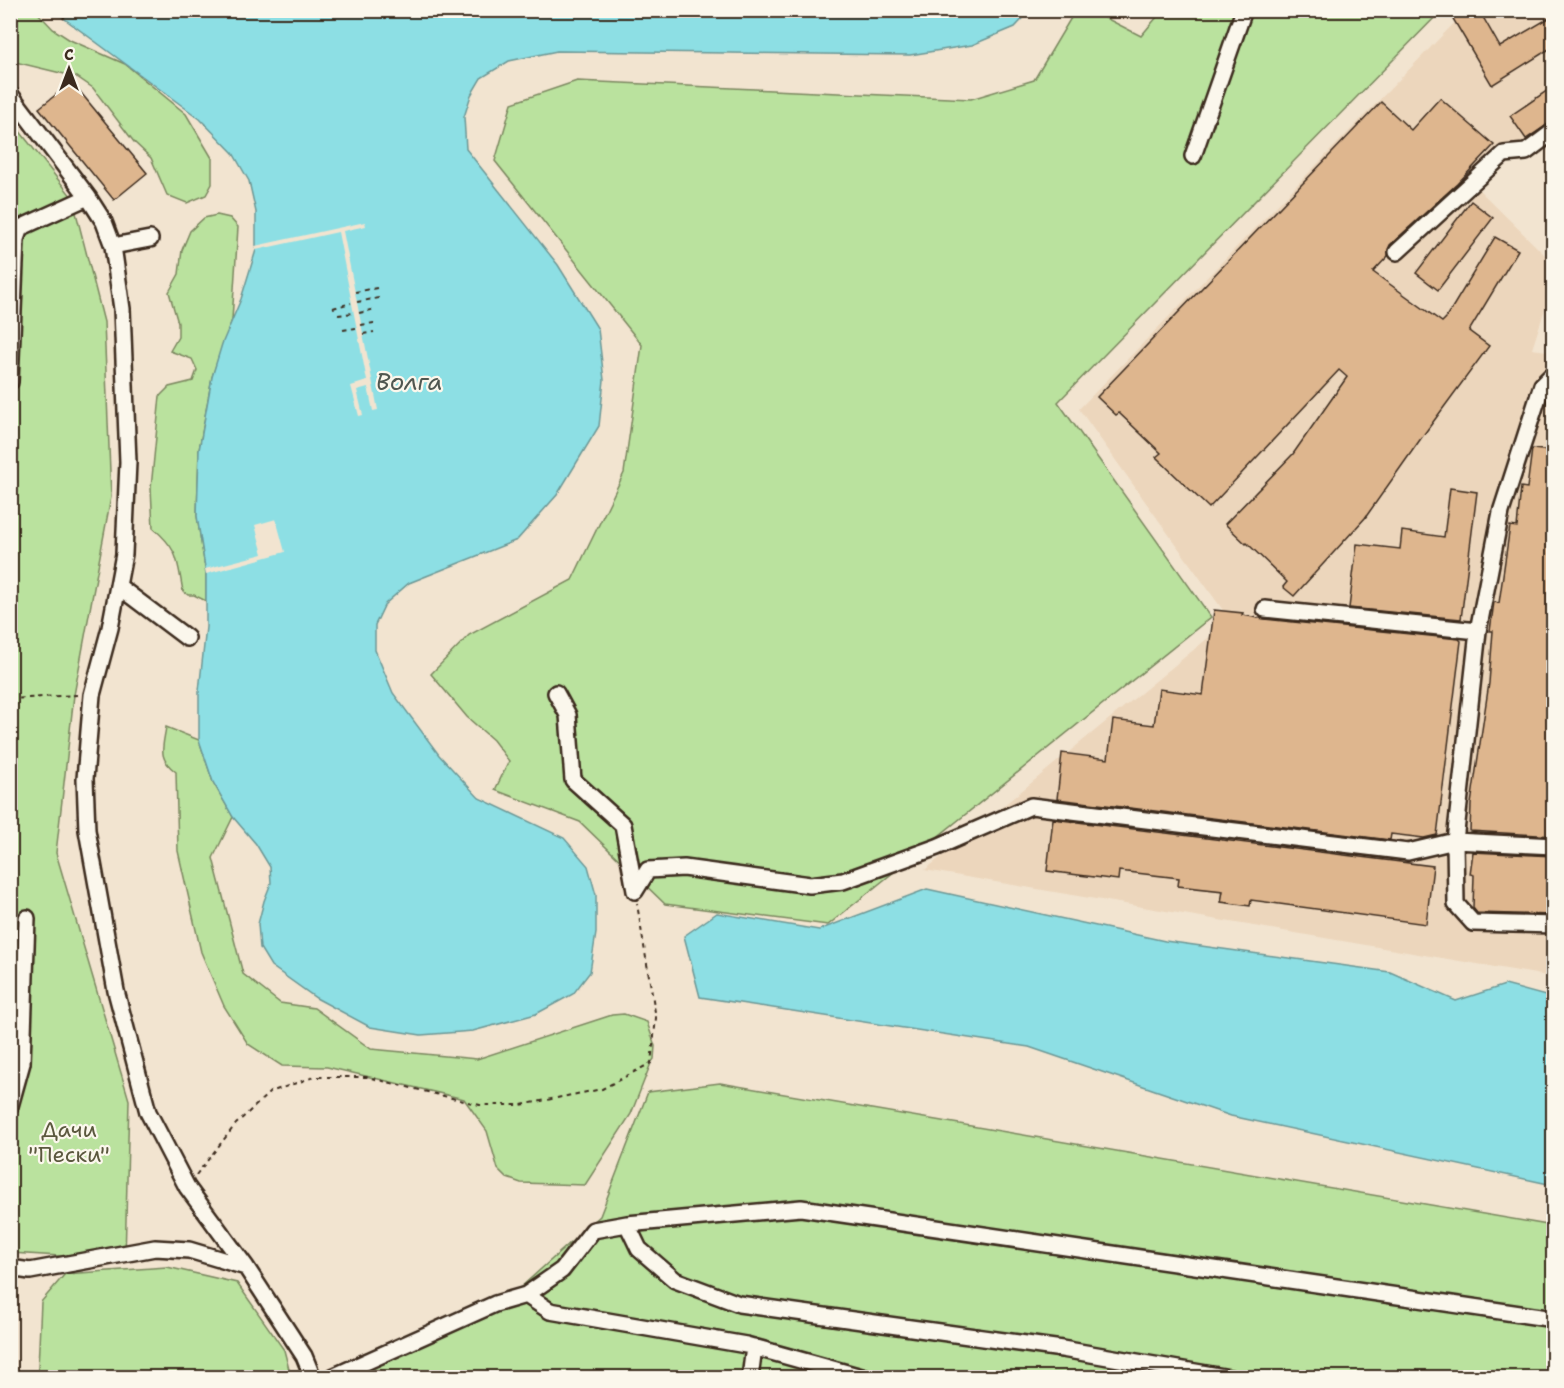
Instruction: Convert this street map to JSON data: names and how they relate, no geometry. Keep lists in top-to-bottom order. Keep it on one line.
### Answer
{"water":["Волга"],"parks":["Дачи \"Пески\""],"north":"top"}
